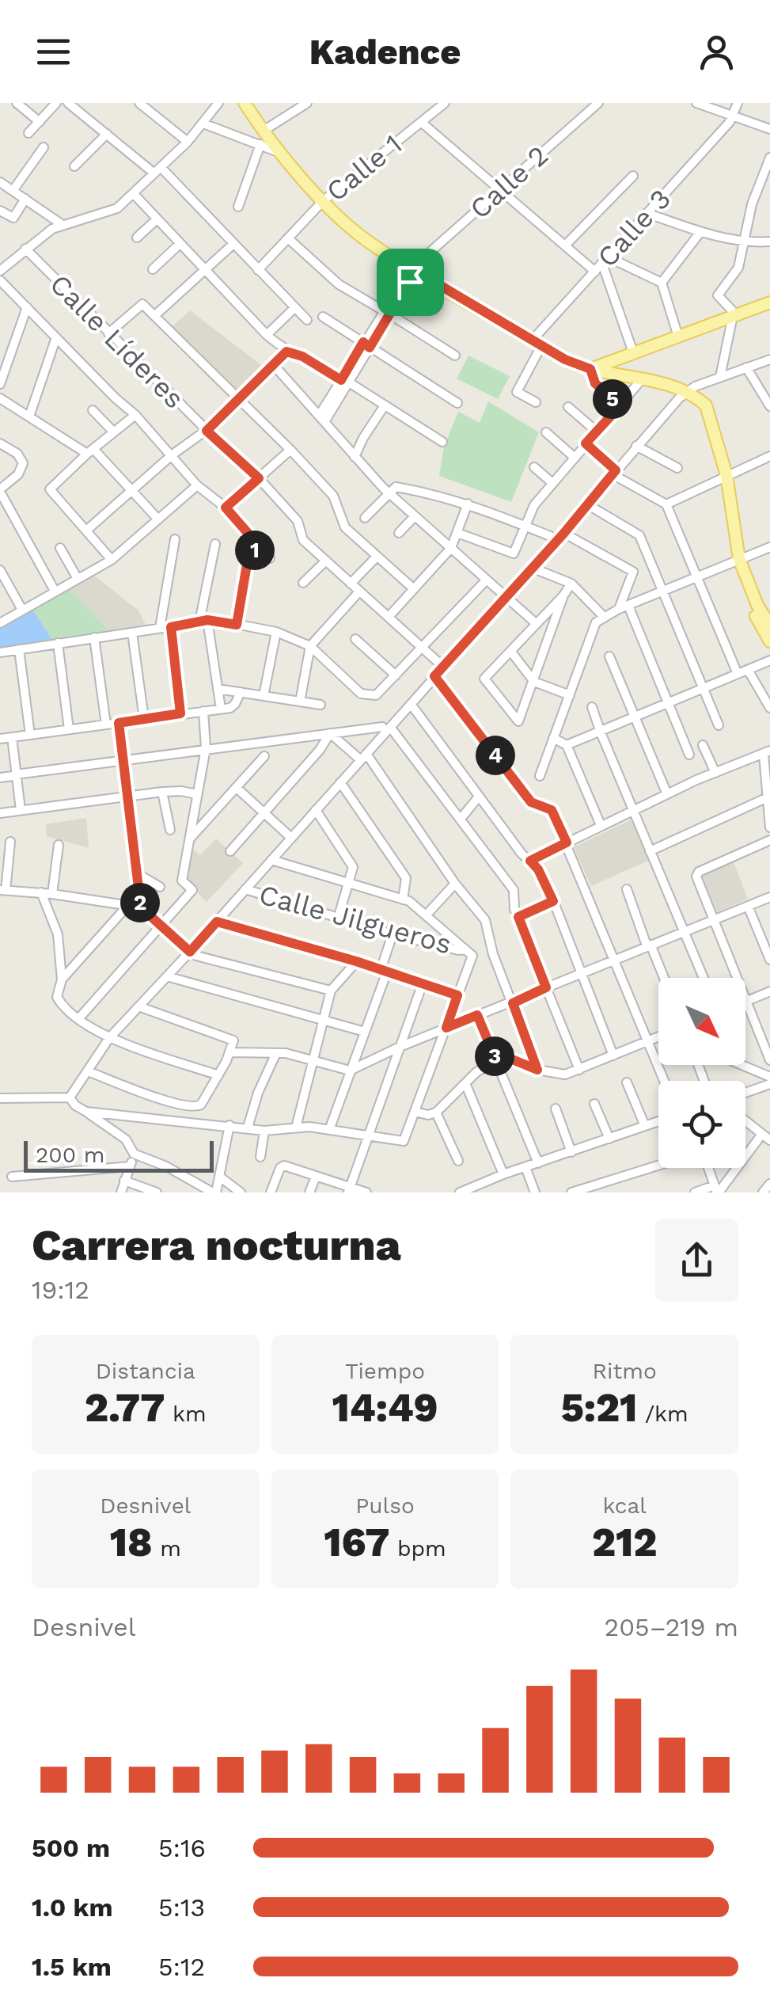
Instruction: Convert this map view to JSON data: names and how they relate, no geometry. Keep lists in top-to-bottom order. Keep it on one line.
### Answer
{"streets":{"street":["Calle 1","Calle 2","Calle 3","Calle Líderes","Calle Jilgueros"]},"scale_bar":"200 m","north":"bottom right","page":{"header":"Kadence","pins":["5","1","4","2","3"],"scale":"200 m","heading":["Carrera nocturna","19:12"],"stats":[["Distancia","2.77 km"],["Tiempo","14:49"],["Ritmo","5:21 /km"],["Desnivel","18 m"],["Pulso","167 bpm"],["kcal","212"]],"chart":["Desnivel","205–219 m"],"list":[{"name":"500 m","note":"5:16"},{"name":"1.0 km","note":"5:13"},{"name":"1.5 km","note":"5:12"}]}}
